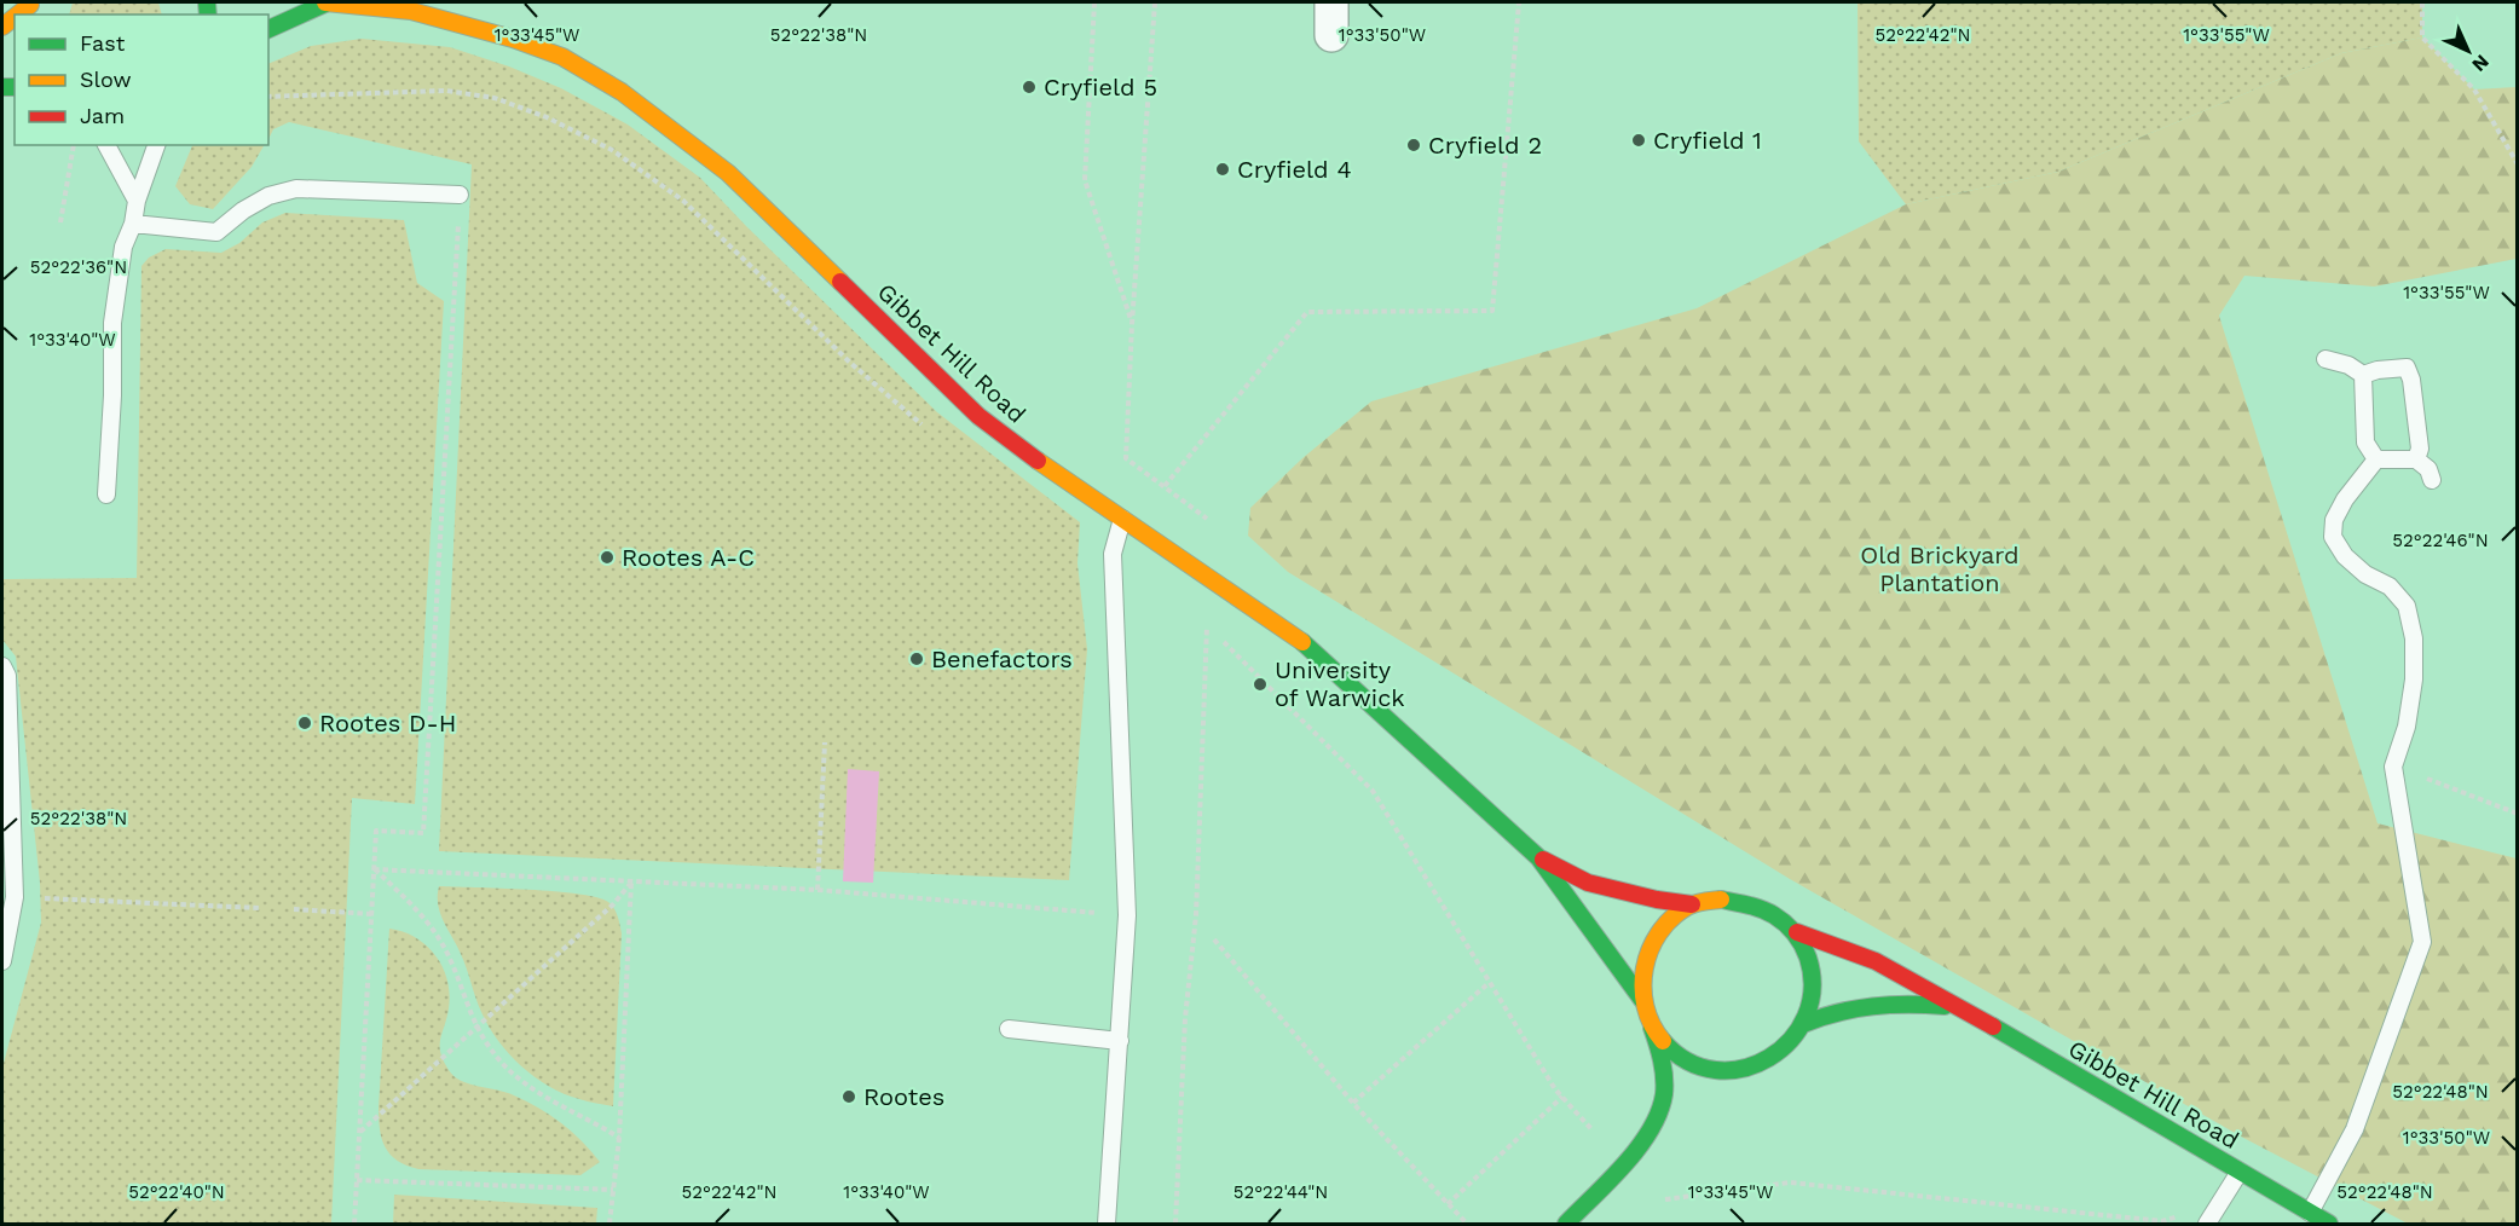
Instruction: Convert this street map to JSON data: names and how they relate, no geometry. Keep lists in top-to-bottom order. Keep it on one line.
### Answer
{"streets":{"street":["Gibbet Hill Road"]},"parks":["Old Brickyard Plantation"],"places":["Cryfield 5","Cryfield 1","Cryfield 2","Cryfield 4","Rootes A-C","Benefactors","University of Warwick","Rootes D-H","Rootes"],"legend":["Fast","Slow","Jam"],"north":"bottom right","coordinates":["1°33'45\"W","52°22'38\"N","1°33'50\"W","52°22'42\"N","1°33'55\"W","52°22'36\"N","1°33'40\"W","52°22'46\"N","52°22'48\"N","52°22'40\"N","52°22'44\"N"]}
